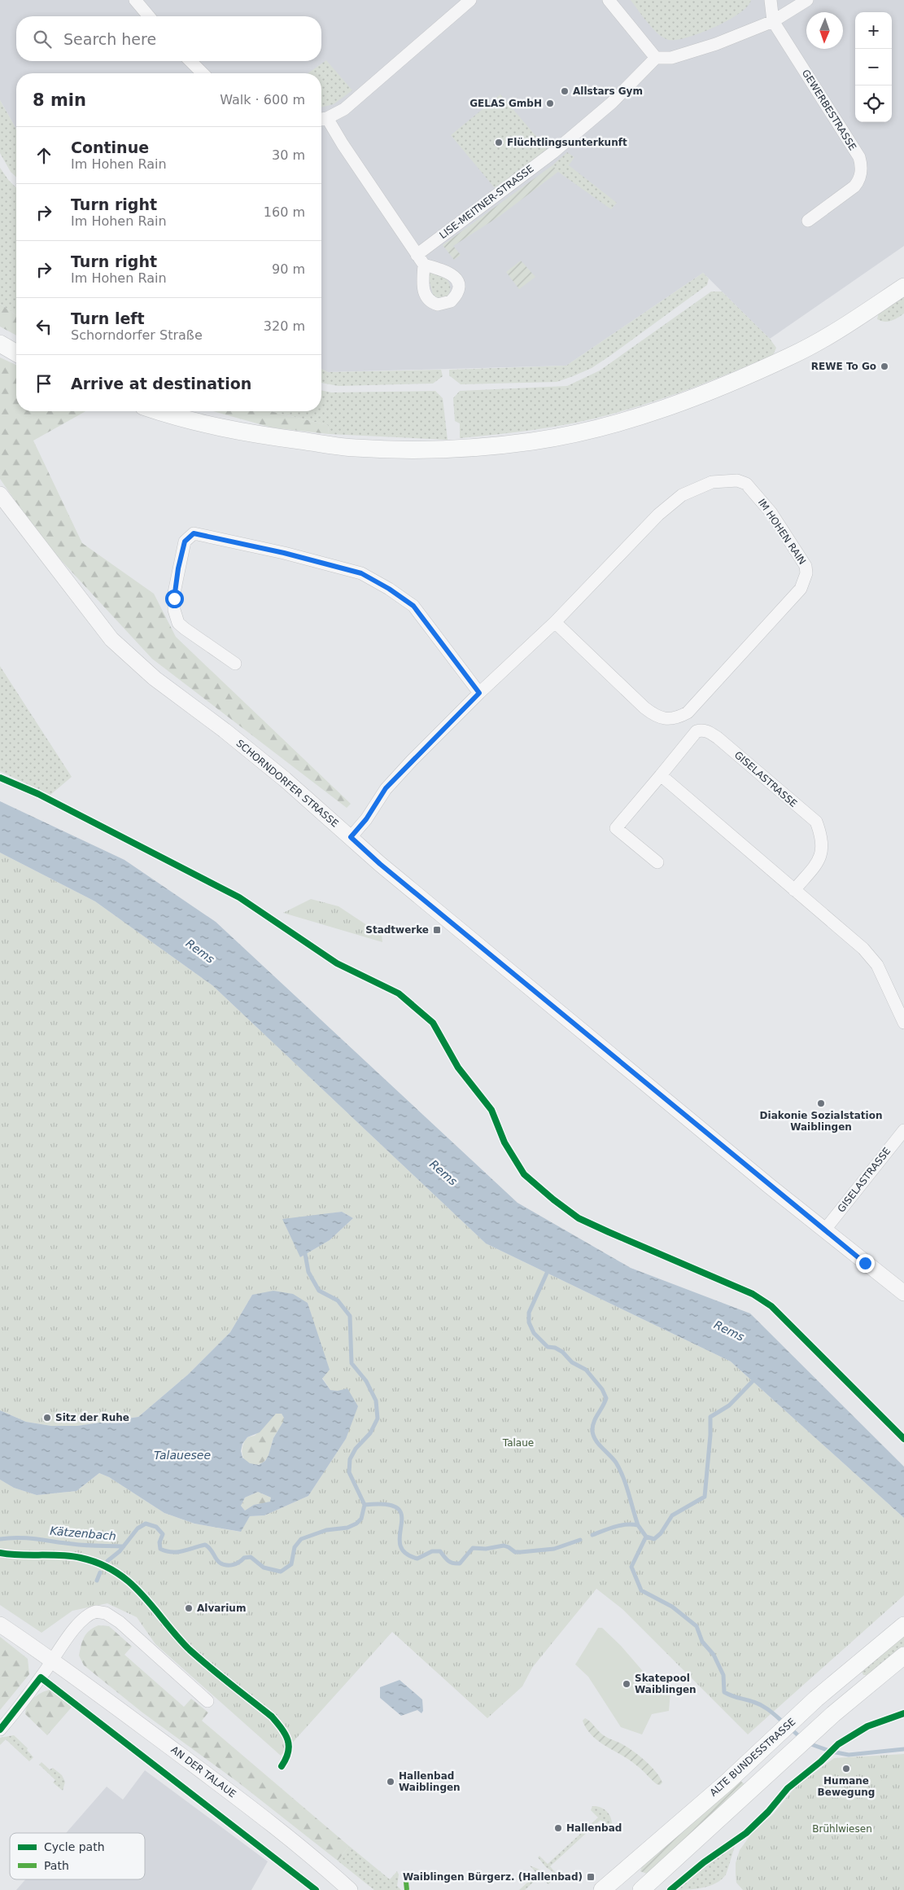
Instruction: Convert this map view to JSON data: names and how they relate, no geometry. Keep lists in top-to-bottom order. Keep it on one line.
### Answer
{"streets":{"main road":["ALTE BUNDESSTRASSE"],"street":["GEWERBESTRASSE","LISE-MEITNER-STRASSE","IM HOHEN RAIN","GISELASTRASSE","SCHORNDORFER STRASSE","AN DER TALAUE"]},"crossings":[["IM HOHEN RAIN","SCHORNDORFER STRASSE"],["GISELASTRASSE","SCHORNDORFER STRASSE"]],"water":["Rems","Talauesee","Kätzenbach"],"parks":["Talaue","Brühlwiesen"],"places":{"other":["Allstars Gym","GELAS GmbH","Flüchtlingsunterkunft","REWE To Go","Diakonie Sozialstation Waiblingen","Sitz der Ruhe","Alvarium","Skatepool Waiblingen","Humane Bewegung","Hallenbad Waiblingen","Hallenbad"],"transit":["Stadtwerke","Waiblingen Bürgerz. (Hallenbad)"]},"legend":["Cycle path","Path"],"north":"bottom","page":{"map_buttons":["+","−"],"search":"Search here","heading":["8 min","Walk · 600 m"],"list":[["Continue","Im Hohen Rain","30 m"],["Turn right","Im Hohen Rain","160 m"],["Turn right","Im Hohen Rain","90 m"],["Turn left","Schorndorfer Straße","320 m"],"Arrive at destination"]}}
